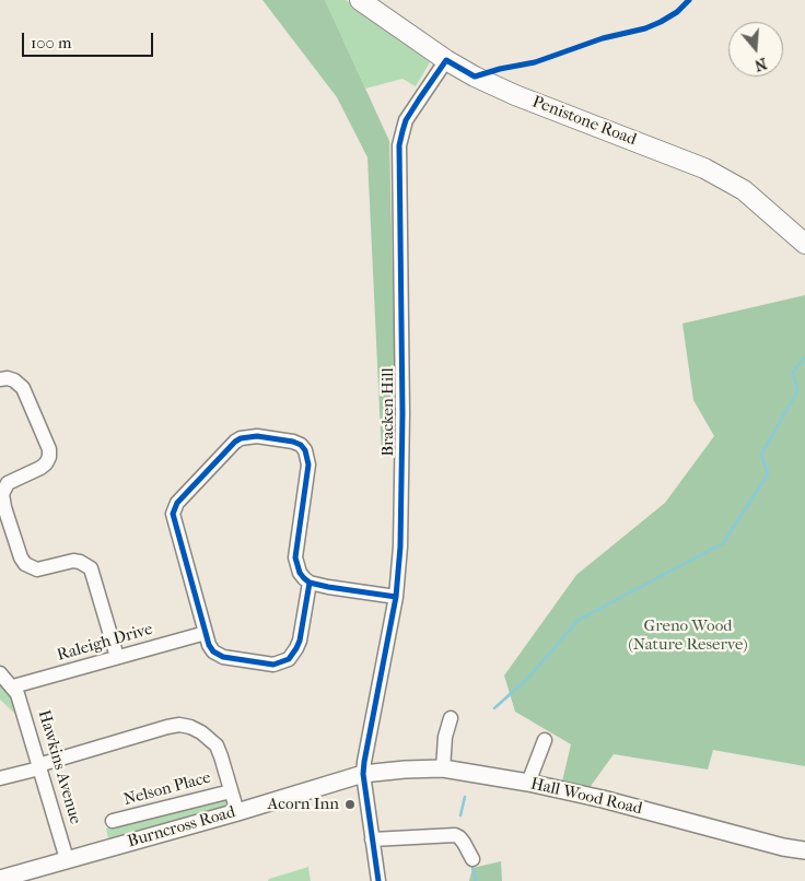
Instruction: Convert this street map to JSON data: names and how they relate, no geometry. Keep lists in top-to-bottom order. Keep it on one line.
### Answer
{"streets":{"highway":["Penistone Road"],"main road":["Hall Wood Road","Burncross Road"],"street":["Bracken Hill","Raleigh Drive","Hawkins Avenue","Nelson Place"]},"crossings":[["Penistone Road","Bracken Hill"],["Bracken Hill","Hall Wood Road"],["Bracken Hill","Burncross Road"],["Raleigh Drive","Hawkins Avenue"],["Hawkins Avenue","Burncross Road"],["Hall Wood Road","Burncross Road"]],"parks":["Greno Wood (Nature Reserve)"],"places":["Acorn Inn"],"scale_bar":"100 m","north":"bottom"}
